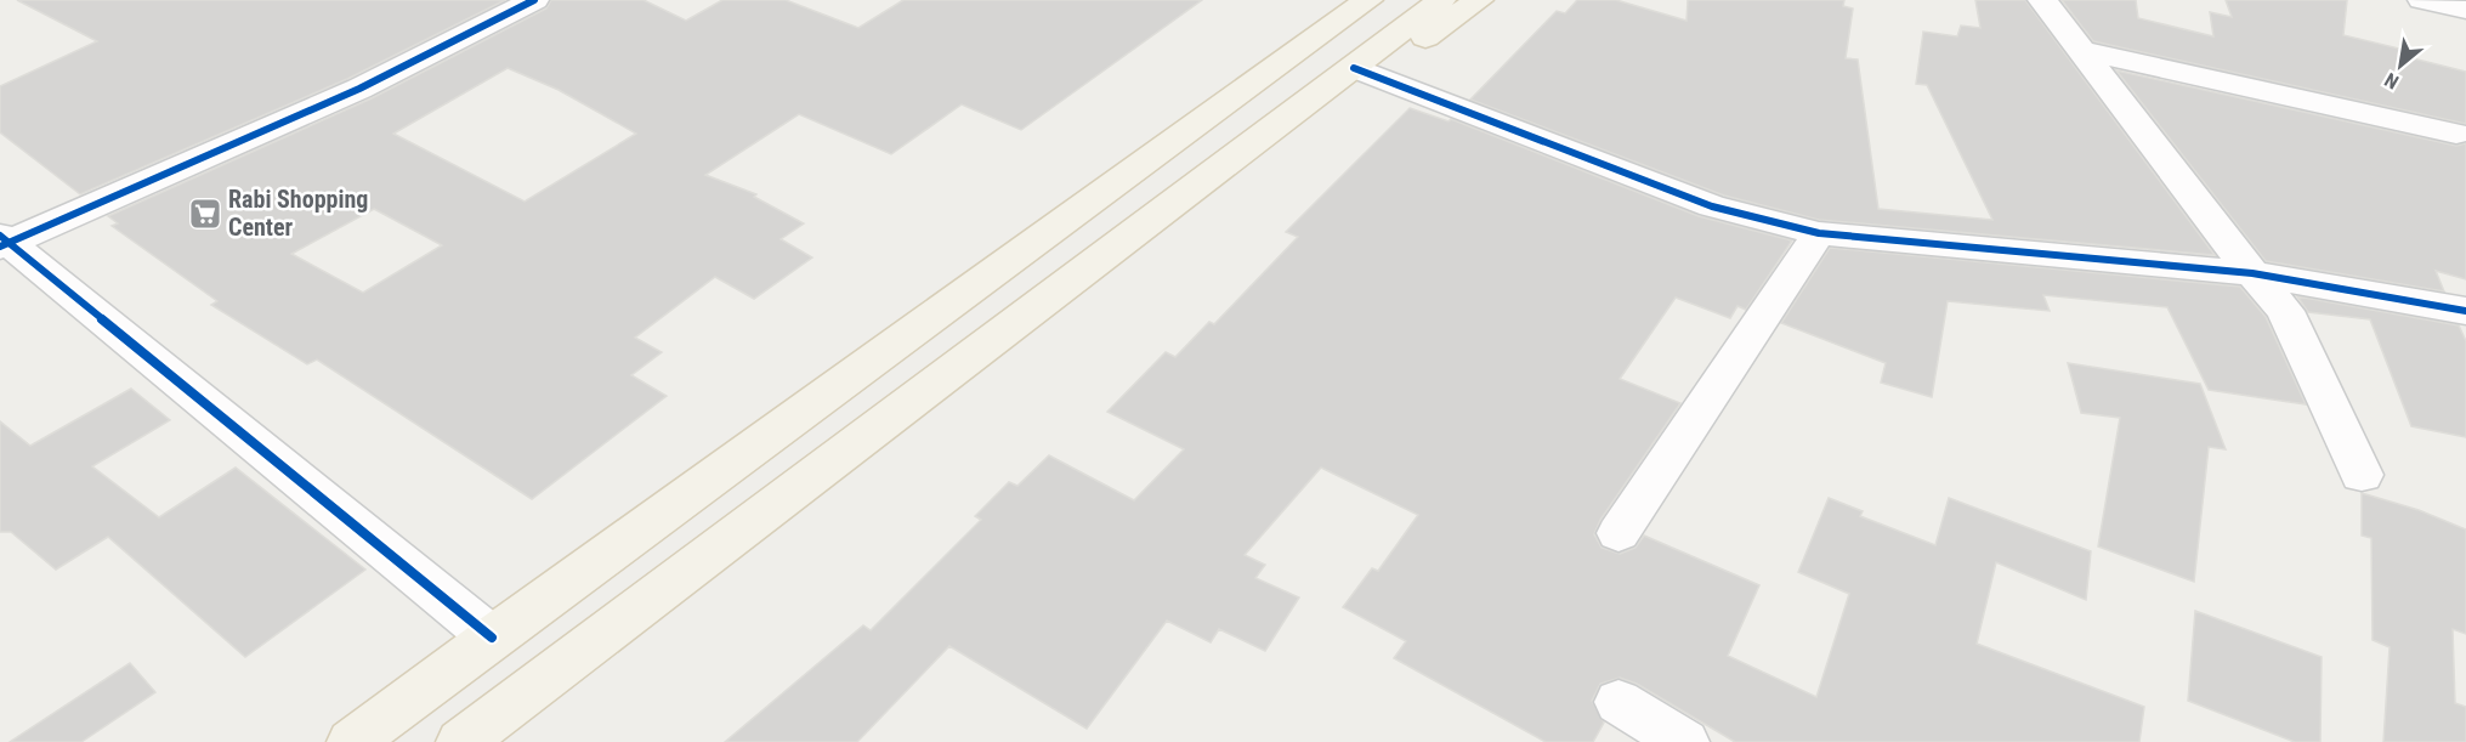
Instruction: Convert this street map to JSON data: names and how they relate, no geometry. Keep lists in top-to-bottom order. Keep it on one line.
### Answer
{"places":{"supermarket":["Rabi Shopping Center"]},"north":"bottom left"}
